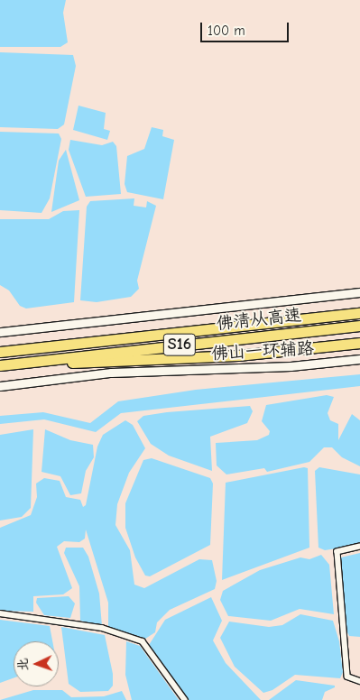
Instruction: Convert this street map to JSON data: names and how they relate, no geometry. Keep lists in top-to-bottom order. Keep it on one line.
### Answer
{"streets":{"highway":["佛清从高速","S16"],"main road":["佛山一环辅路"]},"scale_bar":"100 m","north":"left"}
